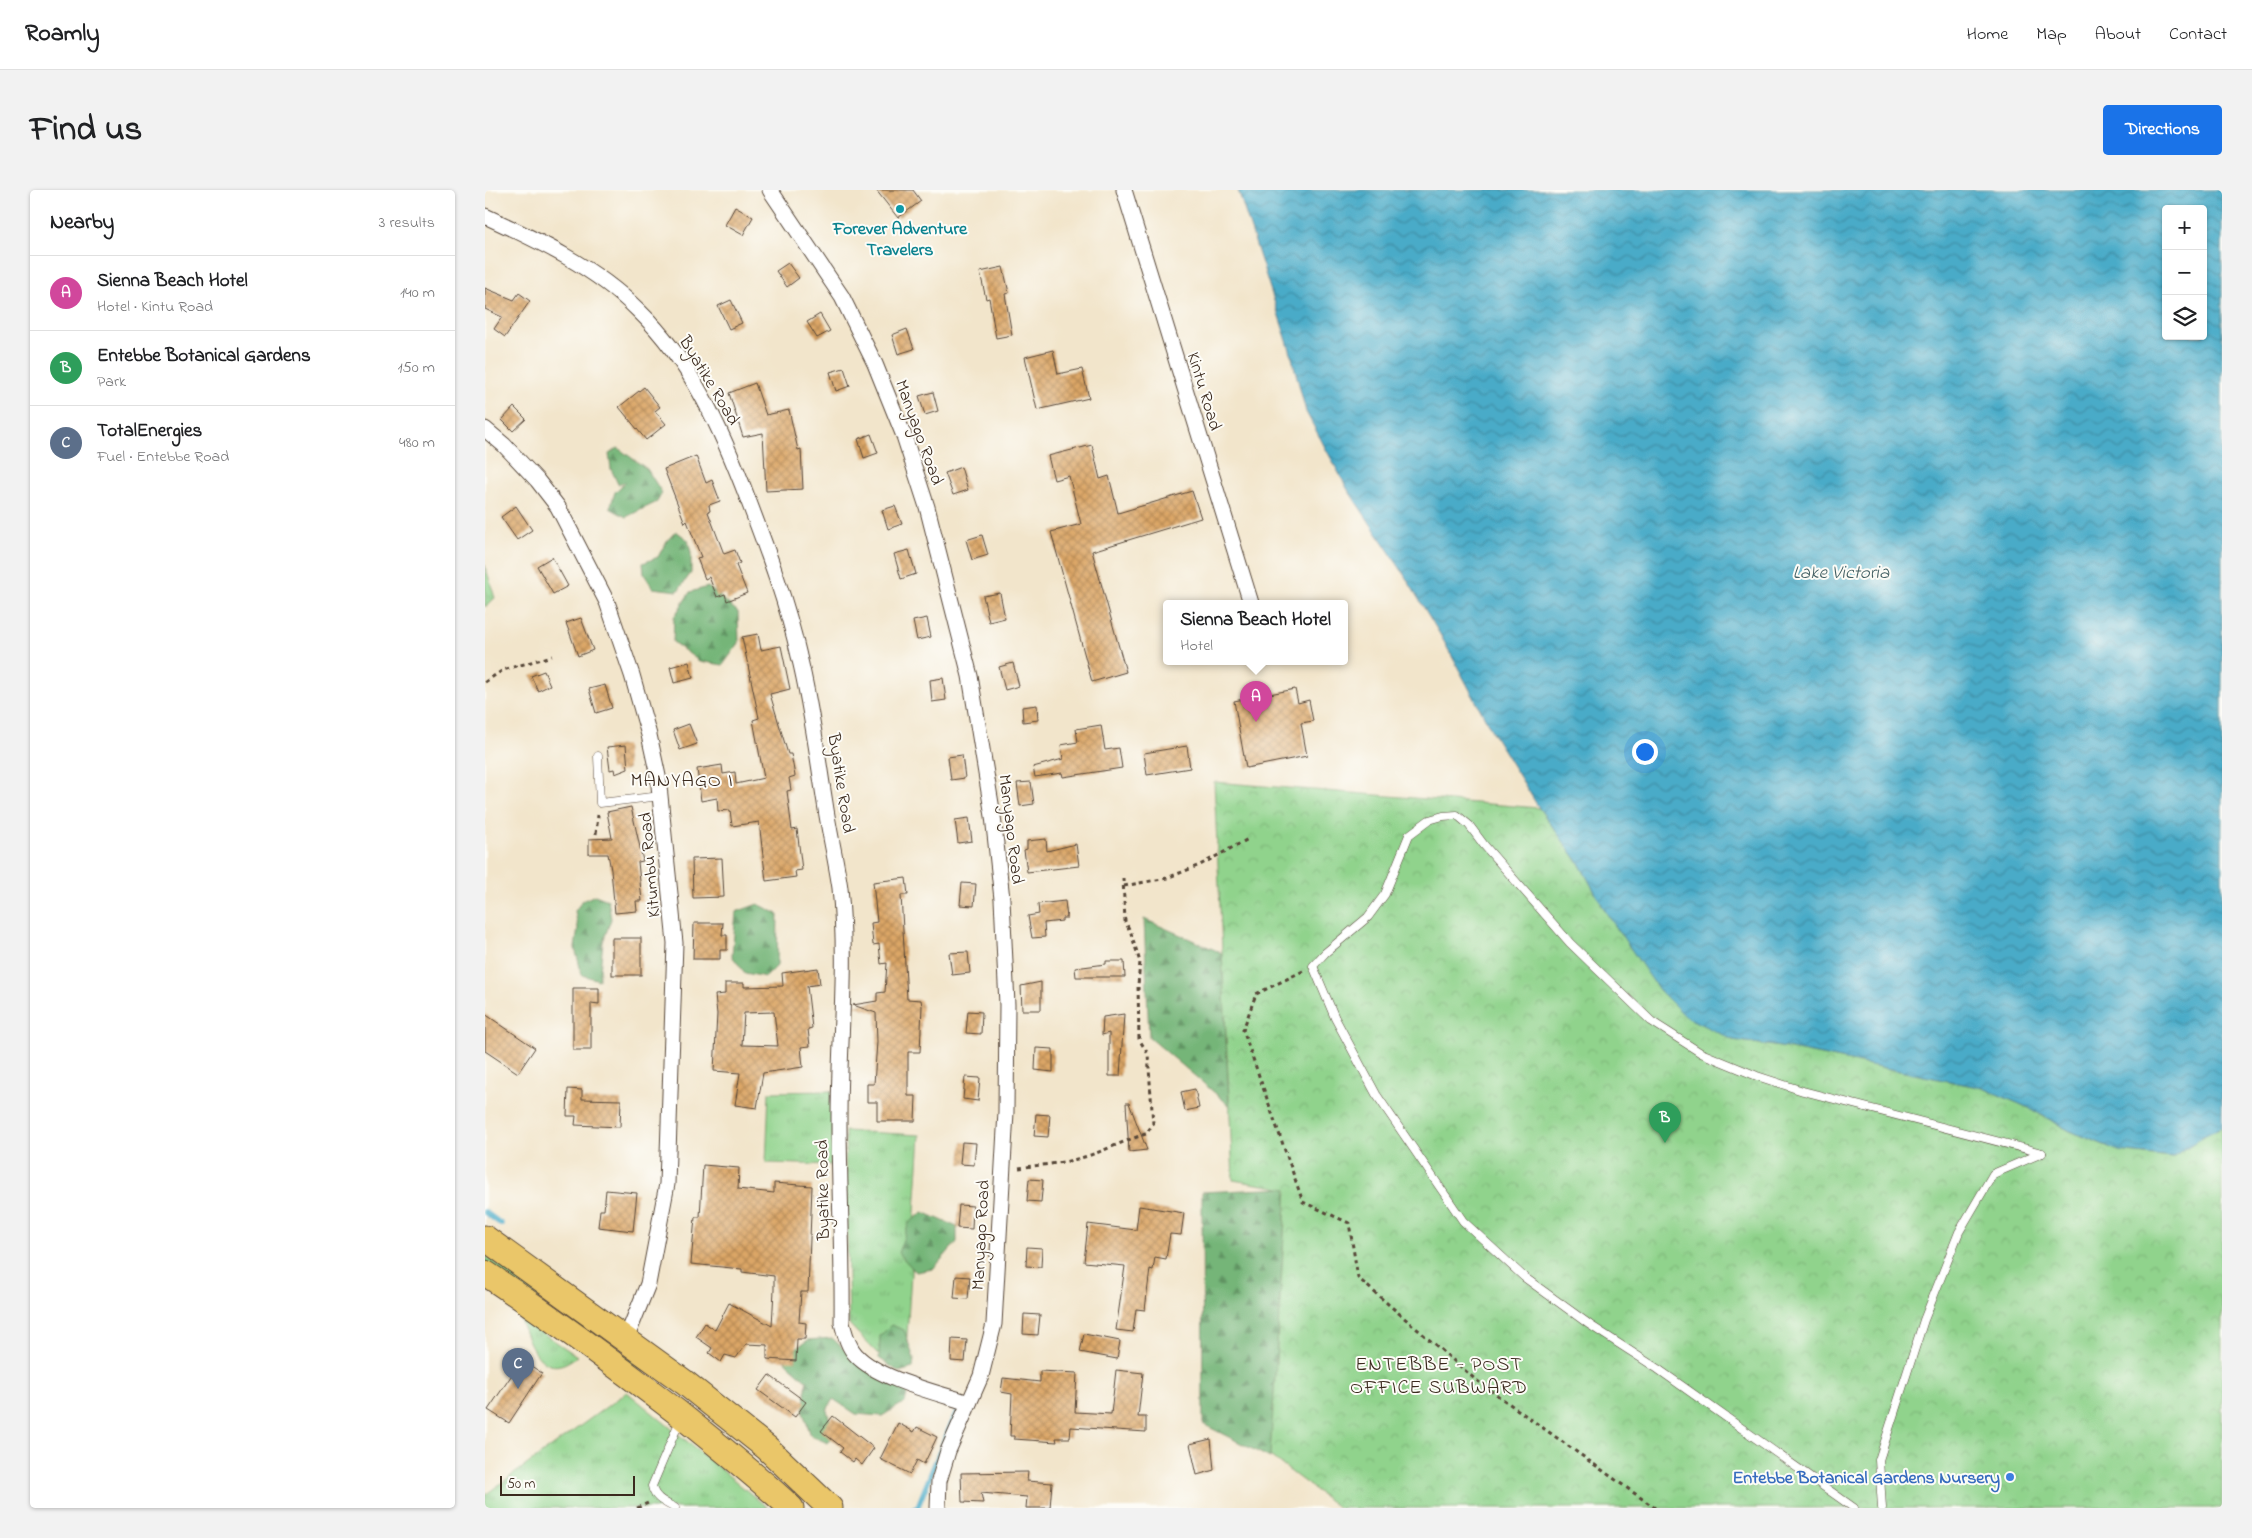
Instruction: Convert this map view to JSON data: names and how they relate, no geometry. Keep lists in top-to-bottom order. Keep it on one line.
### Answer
{"streets":{"street":["Byatike Road","Kintu Road","Manyago Road","Kitumbu Road"]},"crossings":[["Byatike Road","Manyago Road"]],"districts":["MANYAGO I","ENTEBBE - POST OFFICE SUBWARD"],"water":["Lake Victoria"],"places":["Forever Adventure Travelers","Entebbe Botanical Gardens Nursery"],"scale_bar":"50 m","page":{"header":"Roamly","nav":["Home","Map","About","Contact"],"title":"Find us","buttons":"Directions","heading":["Nearby","3 results"],"map_buttons":["+","−"],"list":[{"mark":"A","name":"Sienna Beach Hotel","note":"Hotel · Kintu Road","value":"140 m"},{"mark":"B","name":"Entebbe Botanical Gardens","note":"Park","value":"150 m"},{"mark":"C","name":"TotalEnergies","note":"Fuel · Entebbe Road","value":"480 m"}],"popup":["Sienna Beach Hotel","Hotel"],"pins":["A","B","C"],"scale":"50 m"}}
